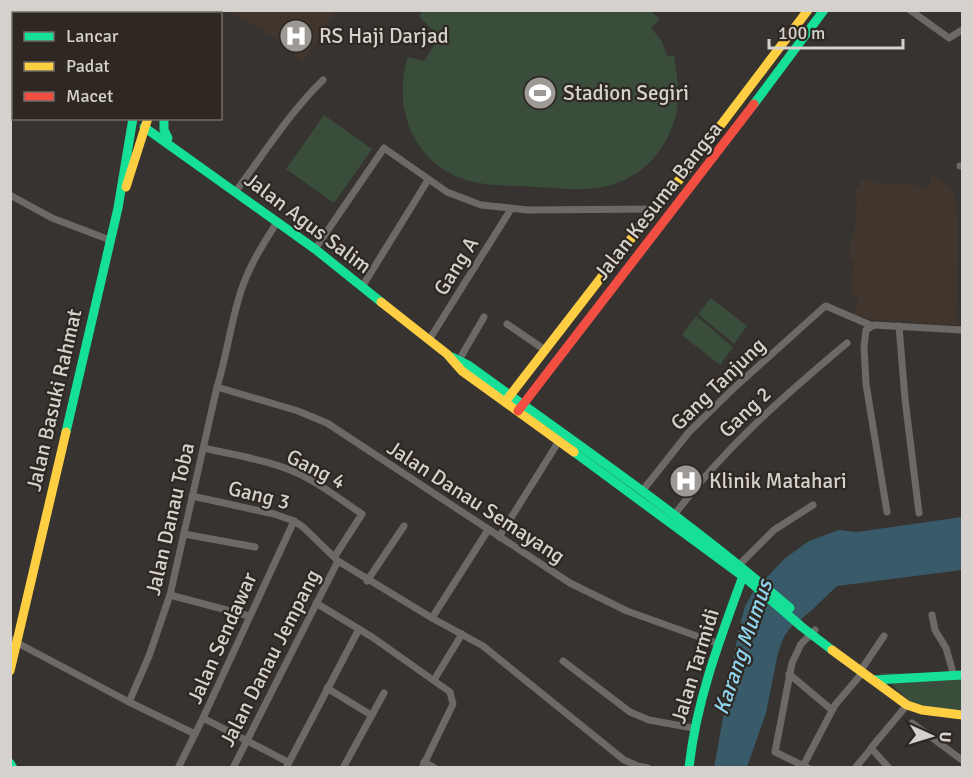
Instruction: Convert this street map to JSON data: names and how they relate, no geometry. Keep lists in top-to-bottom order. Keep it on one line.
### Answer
{"streets":{"street":["Jalan Kesuma Bangsa","Jalan Agus Salim","Gang A","Gang Tanjung","Jalan Basuki Rahmat","Gang 2","Gang 4","Gang 3","Jalan Danau Semayang","Jalan Danau Toba","Jalan Sendawar","Jalan Danau Jempang","Jalan Tarmidi"]},"crossings":[["Jalan Kesuma Bangsa","Jalan Agus Salim"],["Jalan Agus Salim","Gang A"],["Jalan Agus Salim","Gang Tanjung"],["Jalan Agus Salim","Jalan Basuki Rahmat"],["Jalan Agus Salim","Gang 2"],["Jalan Agus Salim","Jalan Danau Toba"],["Jalan Agus Salim","Jalan Tarmidi"],["Gang 4","Gang 3"],["Gang 4","Jalan Danau Toba"],["Gang 4","Jalan Danau Jempang"],["Gang 3","Jalan Danau Toba"],["Gang 3","Jalan Sendawar"],["Gang 3","Jalan Danau Jempang"],["Jalan Danau Semayang","Jalan Danau Toba"],["Jalan Danau Semayang","Jalan Tarmidi"]],"water":["Karang Mumus"],"places":{"hospital":["RS Haji Darjad","Klinik Matahari"],"sports":["Stadion Segiri"]},"legend":["Lancar","Padat","Macet"],"scale_bar":"100 m","north":"right"}
